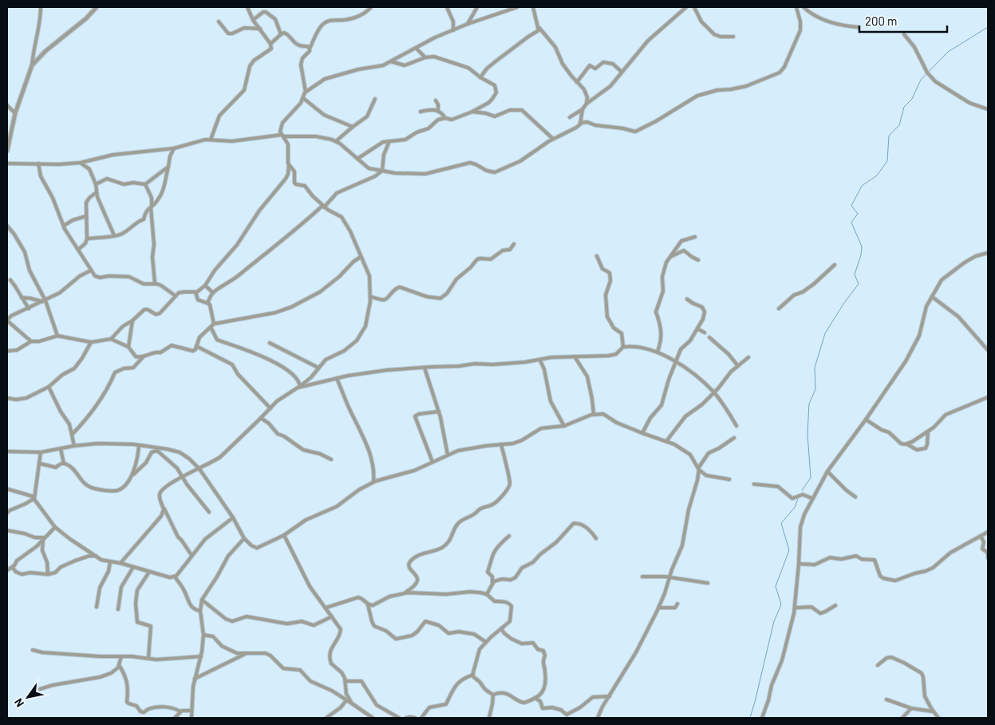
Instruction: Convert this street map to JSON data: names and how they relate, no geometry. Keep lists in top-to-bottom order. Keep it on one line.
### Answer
{"scale_bar":"200 m","north":"bottom left"}
